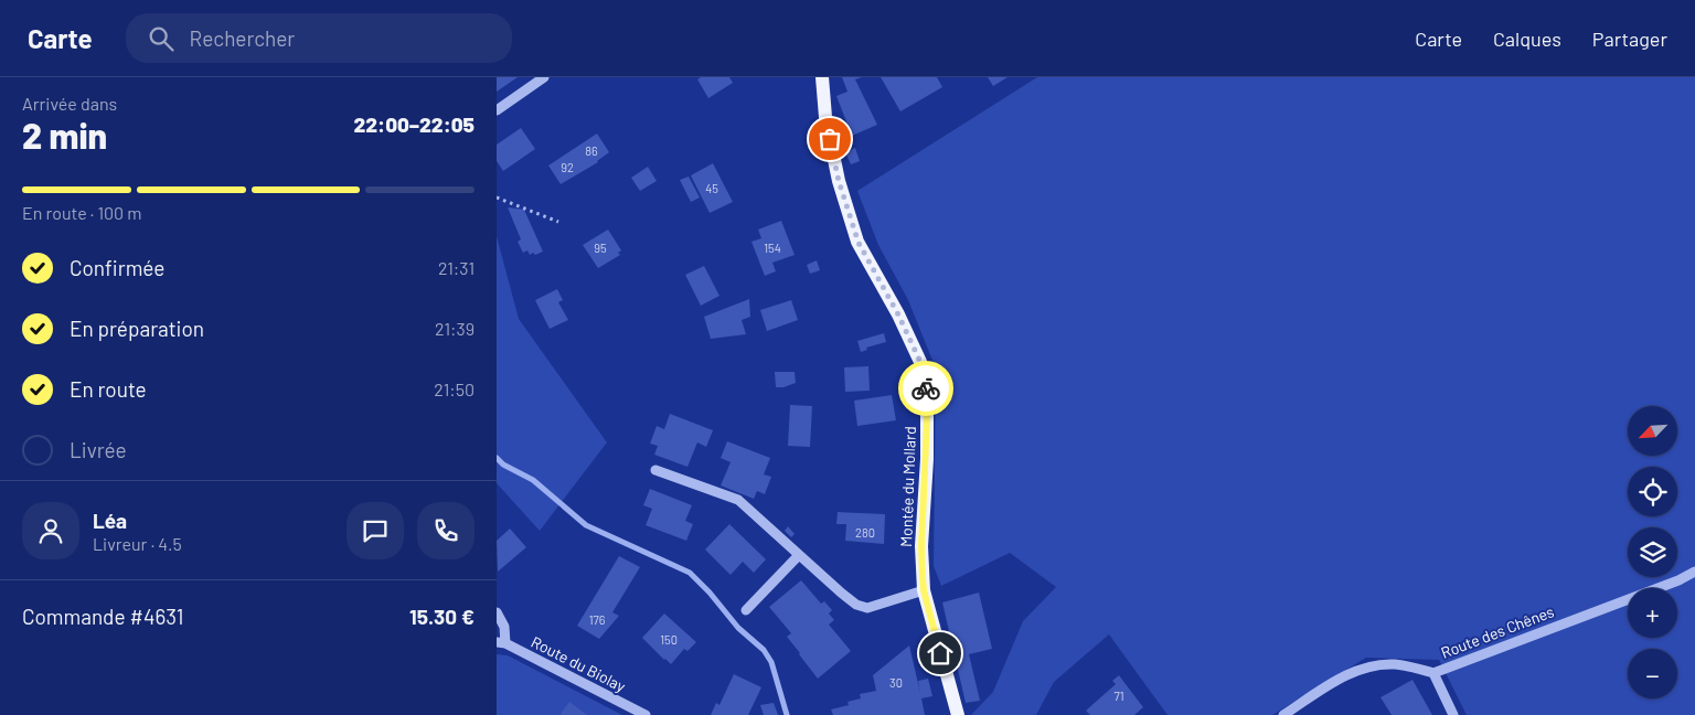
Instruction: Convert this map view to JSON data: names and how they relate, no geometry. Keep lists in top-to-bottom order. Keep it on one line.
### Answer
{"streets":{"main road":["Montée du Mollard"],"street":["Route des Chênes","Route du Biolay"]},"house_numbers":["86","92","45","95","154","280","176","150","30","71"],"north":"bottom left","page":{"header":"Carte","search":"Rechercher","nav":["Carte","Calques","Partager"],"heading":["2 min","Arrivée dans","22:00–22:05"],"panel":["Léa","Livreur · 4.5","Commande #4631","15.30 €"],"bar":"En route · 100 m","list":[["Confirmée","21:31"],["En préparation","21:39"],["En route","21:50"],"Livrée"],"map_buttons":["+","−"]}}
